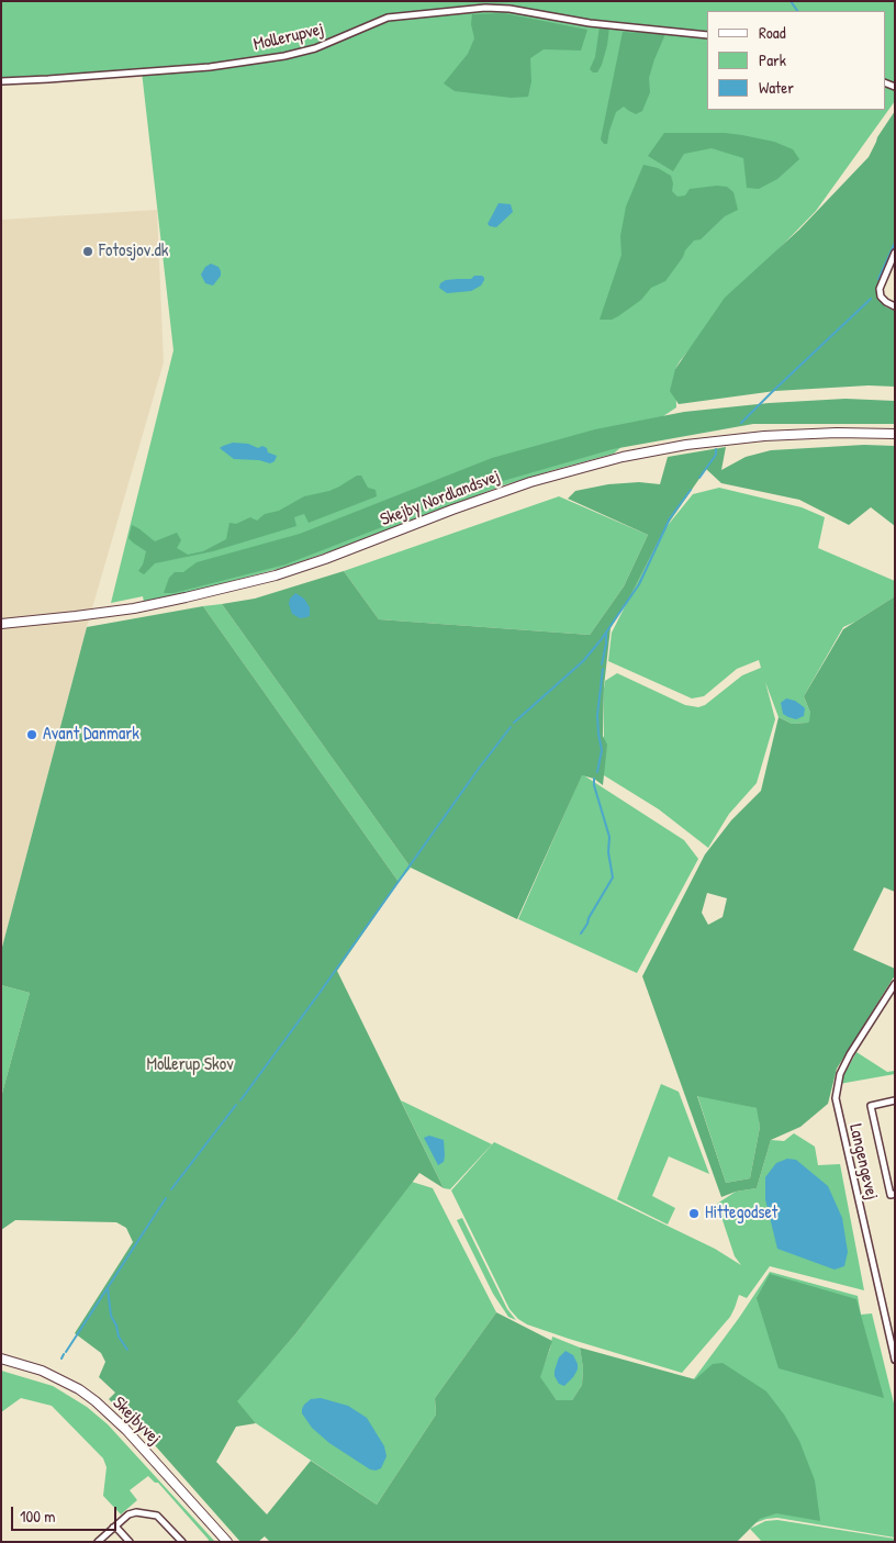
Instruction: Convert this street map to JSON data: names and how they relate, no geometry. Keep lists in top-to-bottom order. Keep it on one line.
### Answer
{"streets":{"street":["Mollerupvej","Skejby Nordlandsvej","Langengevej","Skejbyvej"]},"parks":["Mollerup Skov"],"places":["Fotosjov.dk","Avant Danmark","Hittegodset"],"legend":["Road","Park","Water"],"scale_bar":"100 m"}
